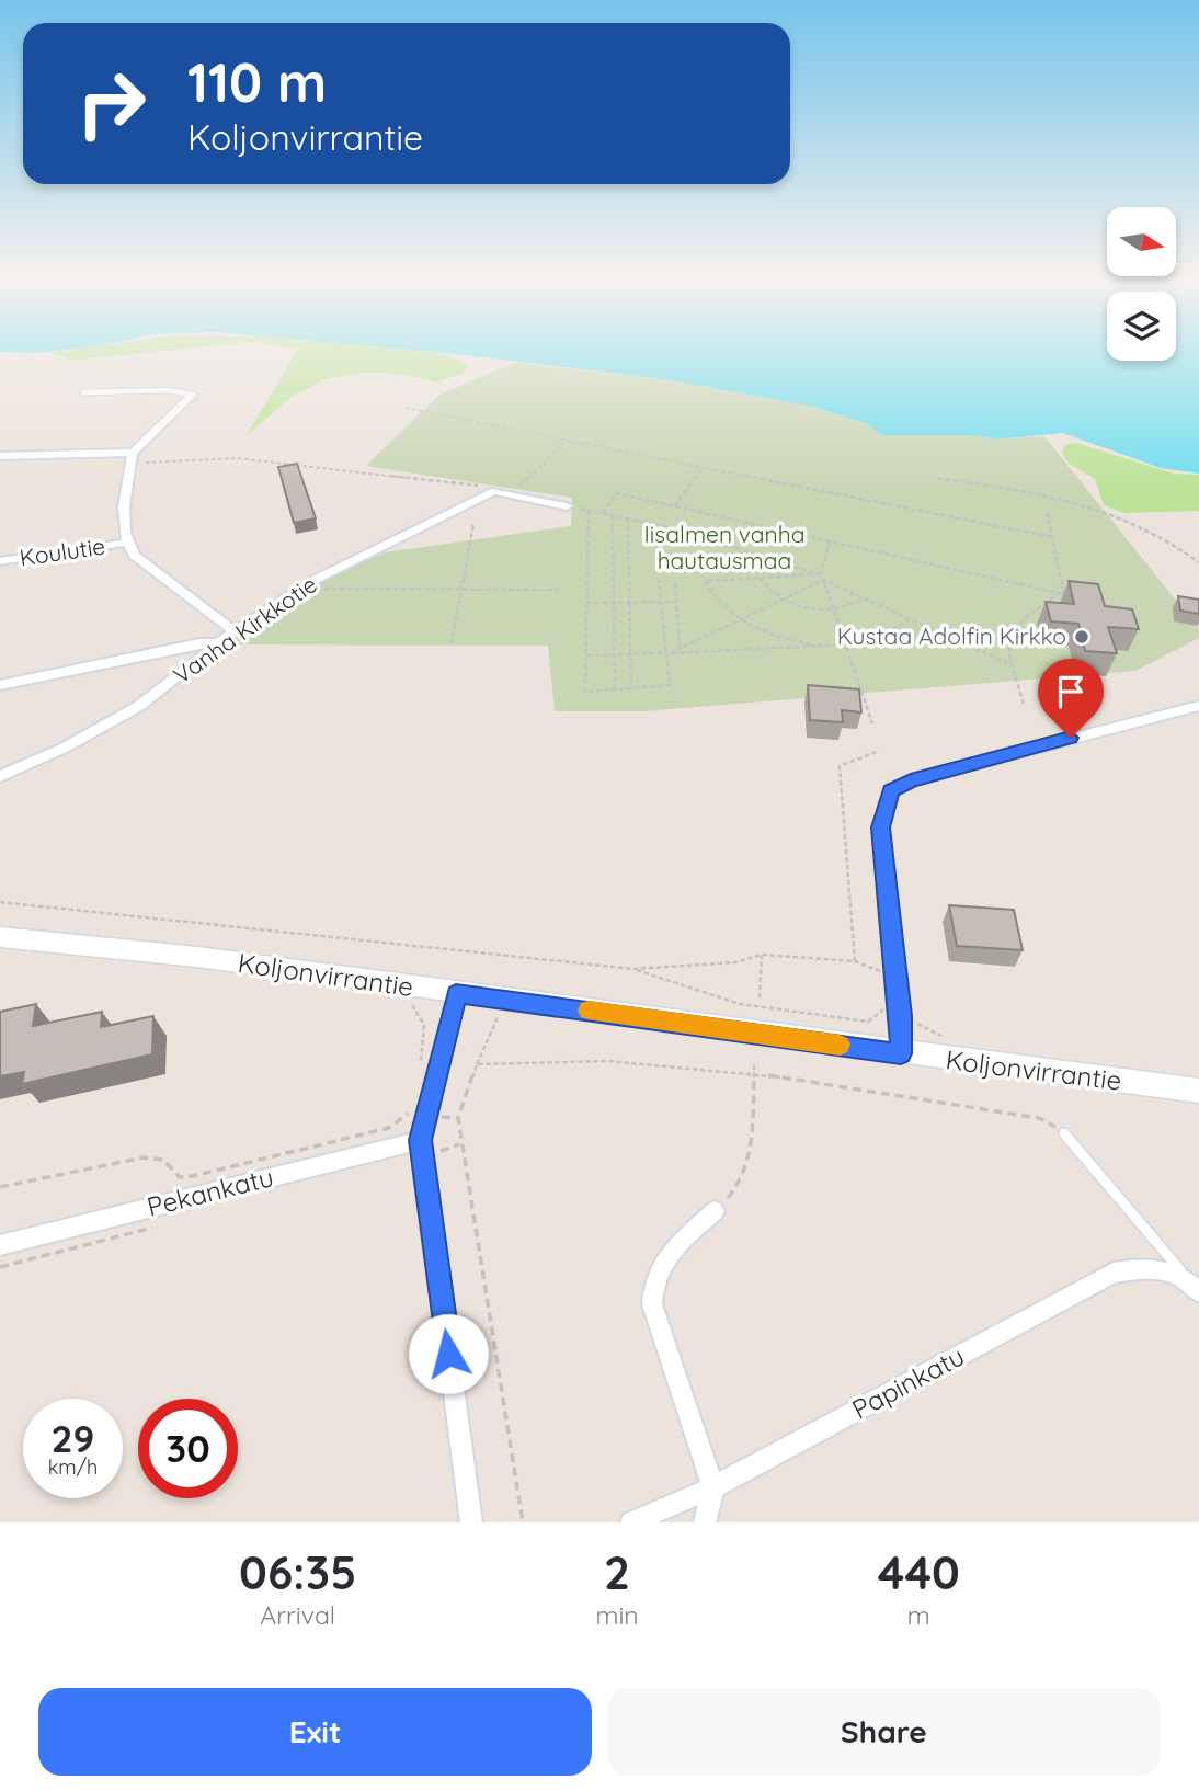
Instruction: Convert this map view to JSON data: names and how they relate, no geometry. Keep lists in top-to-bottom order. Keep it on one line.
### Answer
{"streets":{"main road":["Koljonvirrantie"],"street":["Koulutie","Vanha Kirkkotie","Pekankatu","Papinkatu"]},"parks":["Iisalmen vanha hautausmaa"],"places":["Kustaa Adolfin Kirkko"],"north":"right","page":{"turn":["110 m","Koljonvirrantie"],"speed":"29 km/h","limit":"30","eta":["06:35","Arrival","2","min","440","m"],"buttons":["Exit","Share"]}}
